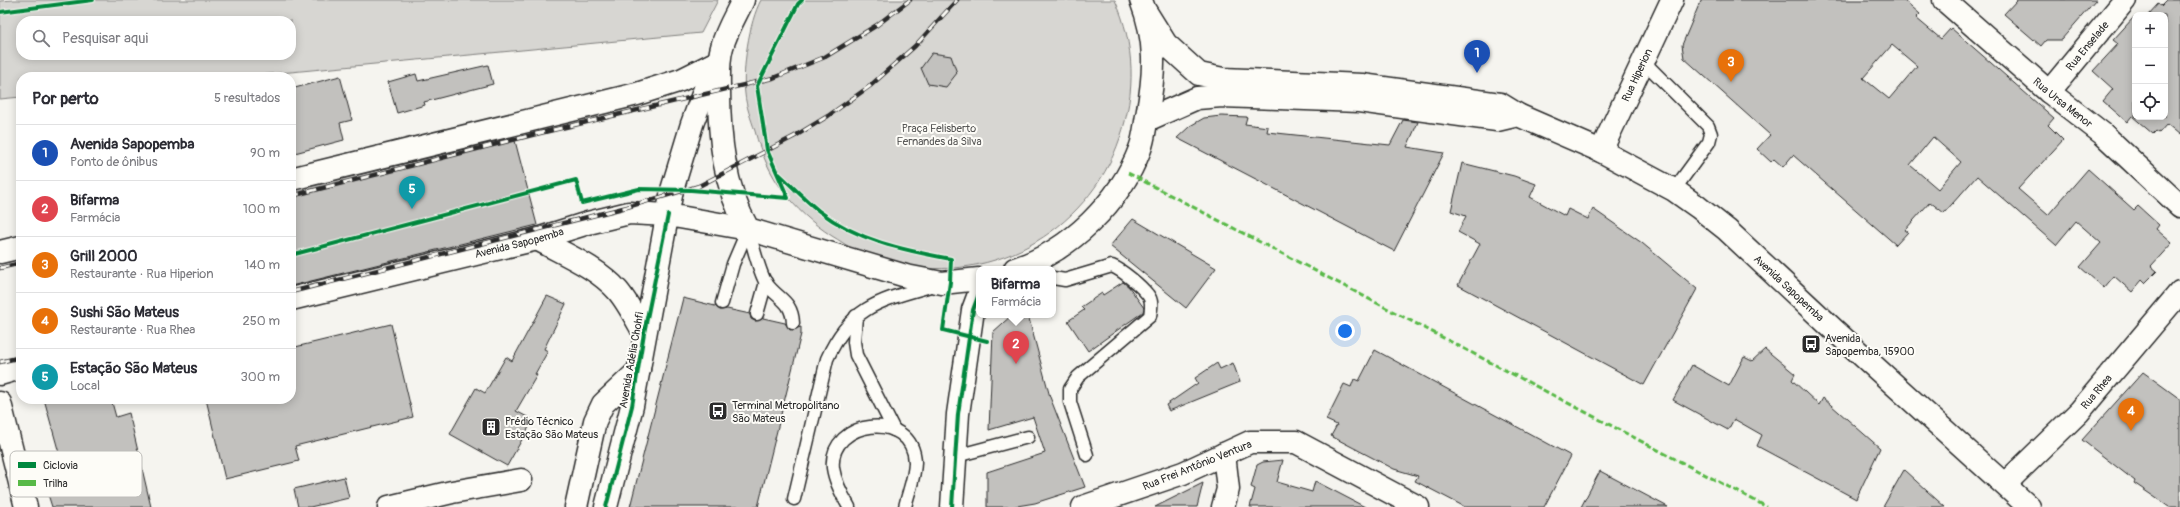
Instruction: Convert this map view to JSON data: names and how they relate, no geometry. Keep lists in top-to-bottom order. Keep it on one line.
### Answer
{"streets":{"main road":["Rua Enselade","Rua Hiperion","Rua Ursa Menor","Avenida Sapopemba","Avenida Adélia Chohfi","Rua Rhea","Rua Frei Antônio Ventura"]},"crossings":[["Rua Enselade","Rua Ursa Menor"],["Rua Hiperion","Avenida Sapopemba"],["Avenida Sapopemba","Avenida Adélia Chohfi"],["Avenida Sapopemba","Rua Rhea"]],"parks":["Praça Felisberto Fernandes da Silva"],"places":{"bus stop":["Avenida Sapopemba, 15900","Terminal Metropolitano São Mateus"],"building":["Prédio Técnico Estação São Mateus"]},"legend":["Ciclovia","Trilha"],"page":{"map_buttons":["+","−"],"search":"Pesquisar aqui","pins":["1","3","5","2","4"],"heading":["Por perto","5 resultados"],"list":[{"mark":"1","name":"Avenida Sapopemba","note":"Ponto de ônibus","value":"90 m"},{"mark":"2","name":"Bifarma","note":"Farmácia","value":"100 m"},{"mark":"3","name":"Grill 2000","note":"Restaurante · Rua Hiperion","value":"140 m"},{"mark":"4","name":"Sushi São Mateus","note":"Restaurante · Rua Rhea","value":"250 m"},{"mark":"5","name":"Estação São Mateus","note":"Local","value":"300 m"}],"popup":["Bifarma","Farmácia"]}}
